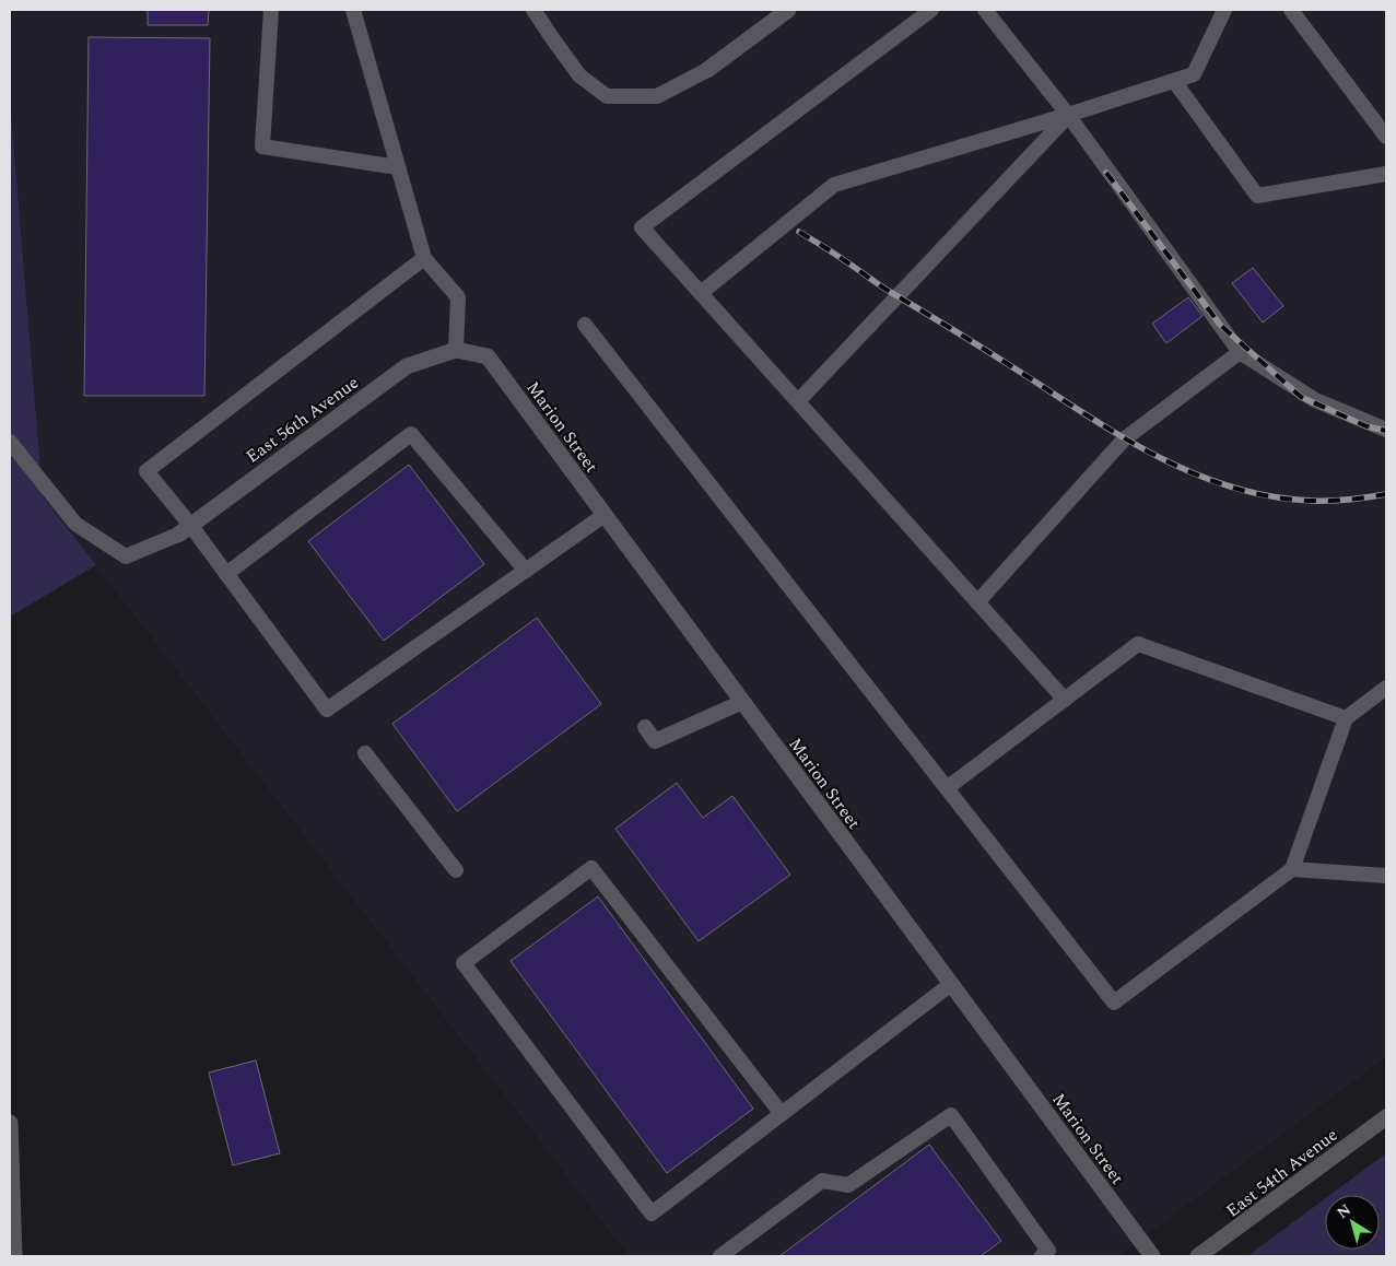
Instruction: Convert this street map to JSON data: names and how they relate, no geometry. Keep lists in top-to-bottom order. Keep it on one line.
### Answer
{"streets":{"street":["East 56th Avenue","Marion Street","East 54th Avenue"]},"crossings":[["East 56th Avenue","Marion Street"]],"north":"top left"}
